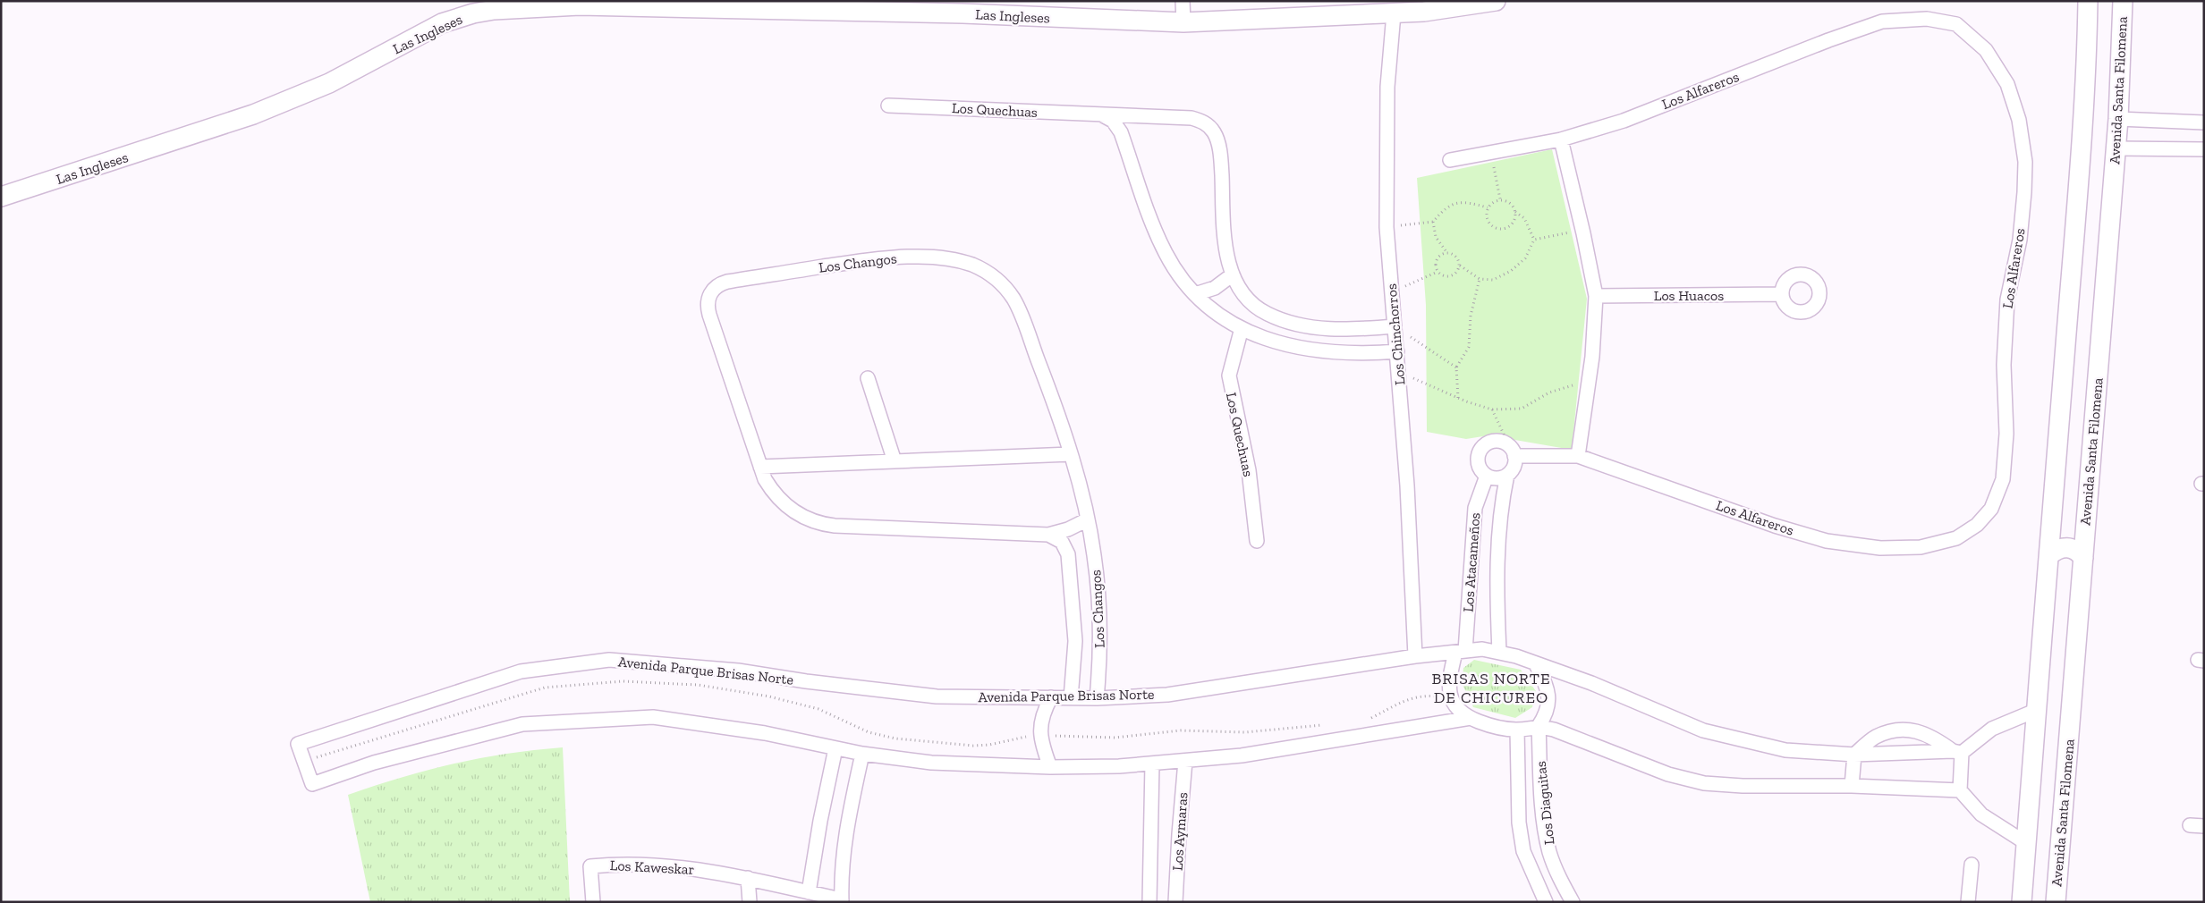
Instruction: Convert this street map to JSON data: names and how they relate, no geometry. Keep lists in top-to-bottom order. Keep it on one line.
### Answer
{"streets":{"street":["Las Ingleses","Los Alfareros","Avenida Santa Filomena","Los Quechuas","Los Changos","Los Huacos","Los Chinchorros","Los Atacameños","Avenida Parque Brisas Norte","Los Diaguitas","Los Aymaras","Los Kaweskar"]},"crossings":[["Las Ingleses","Los Chinchorros"],["Los Alfareros","Los Atacameños"],["Los Quechuas","Los Chinchorros"],["Los Changos","Avenida Parque Brisas Norte"],["Los Chinchorros","Avenida Parque Brisas Norte"],["Los Atacameños","Avenida Parque Brisas Norte"],["Los Atacameños","Los Diaguitas"],["Avenida Parque Brisas Norte","Los Diaguitas"]],"districts":["BRISAS NORTE DE CHICUREO"]}
